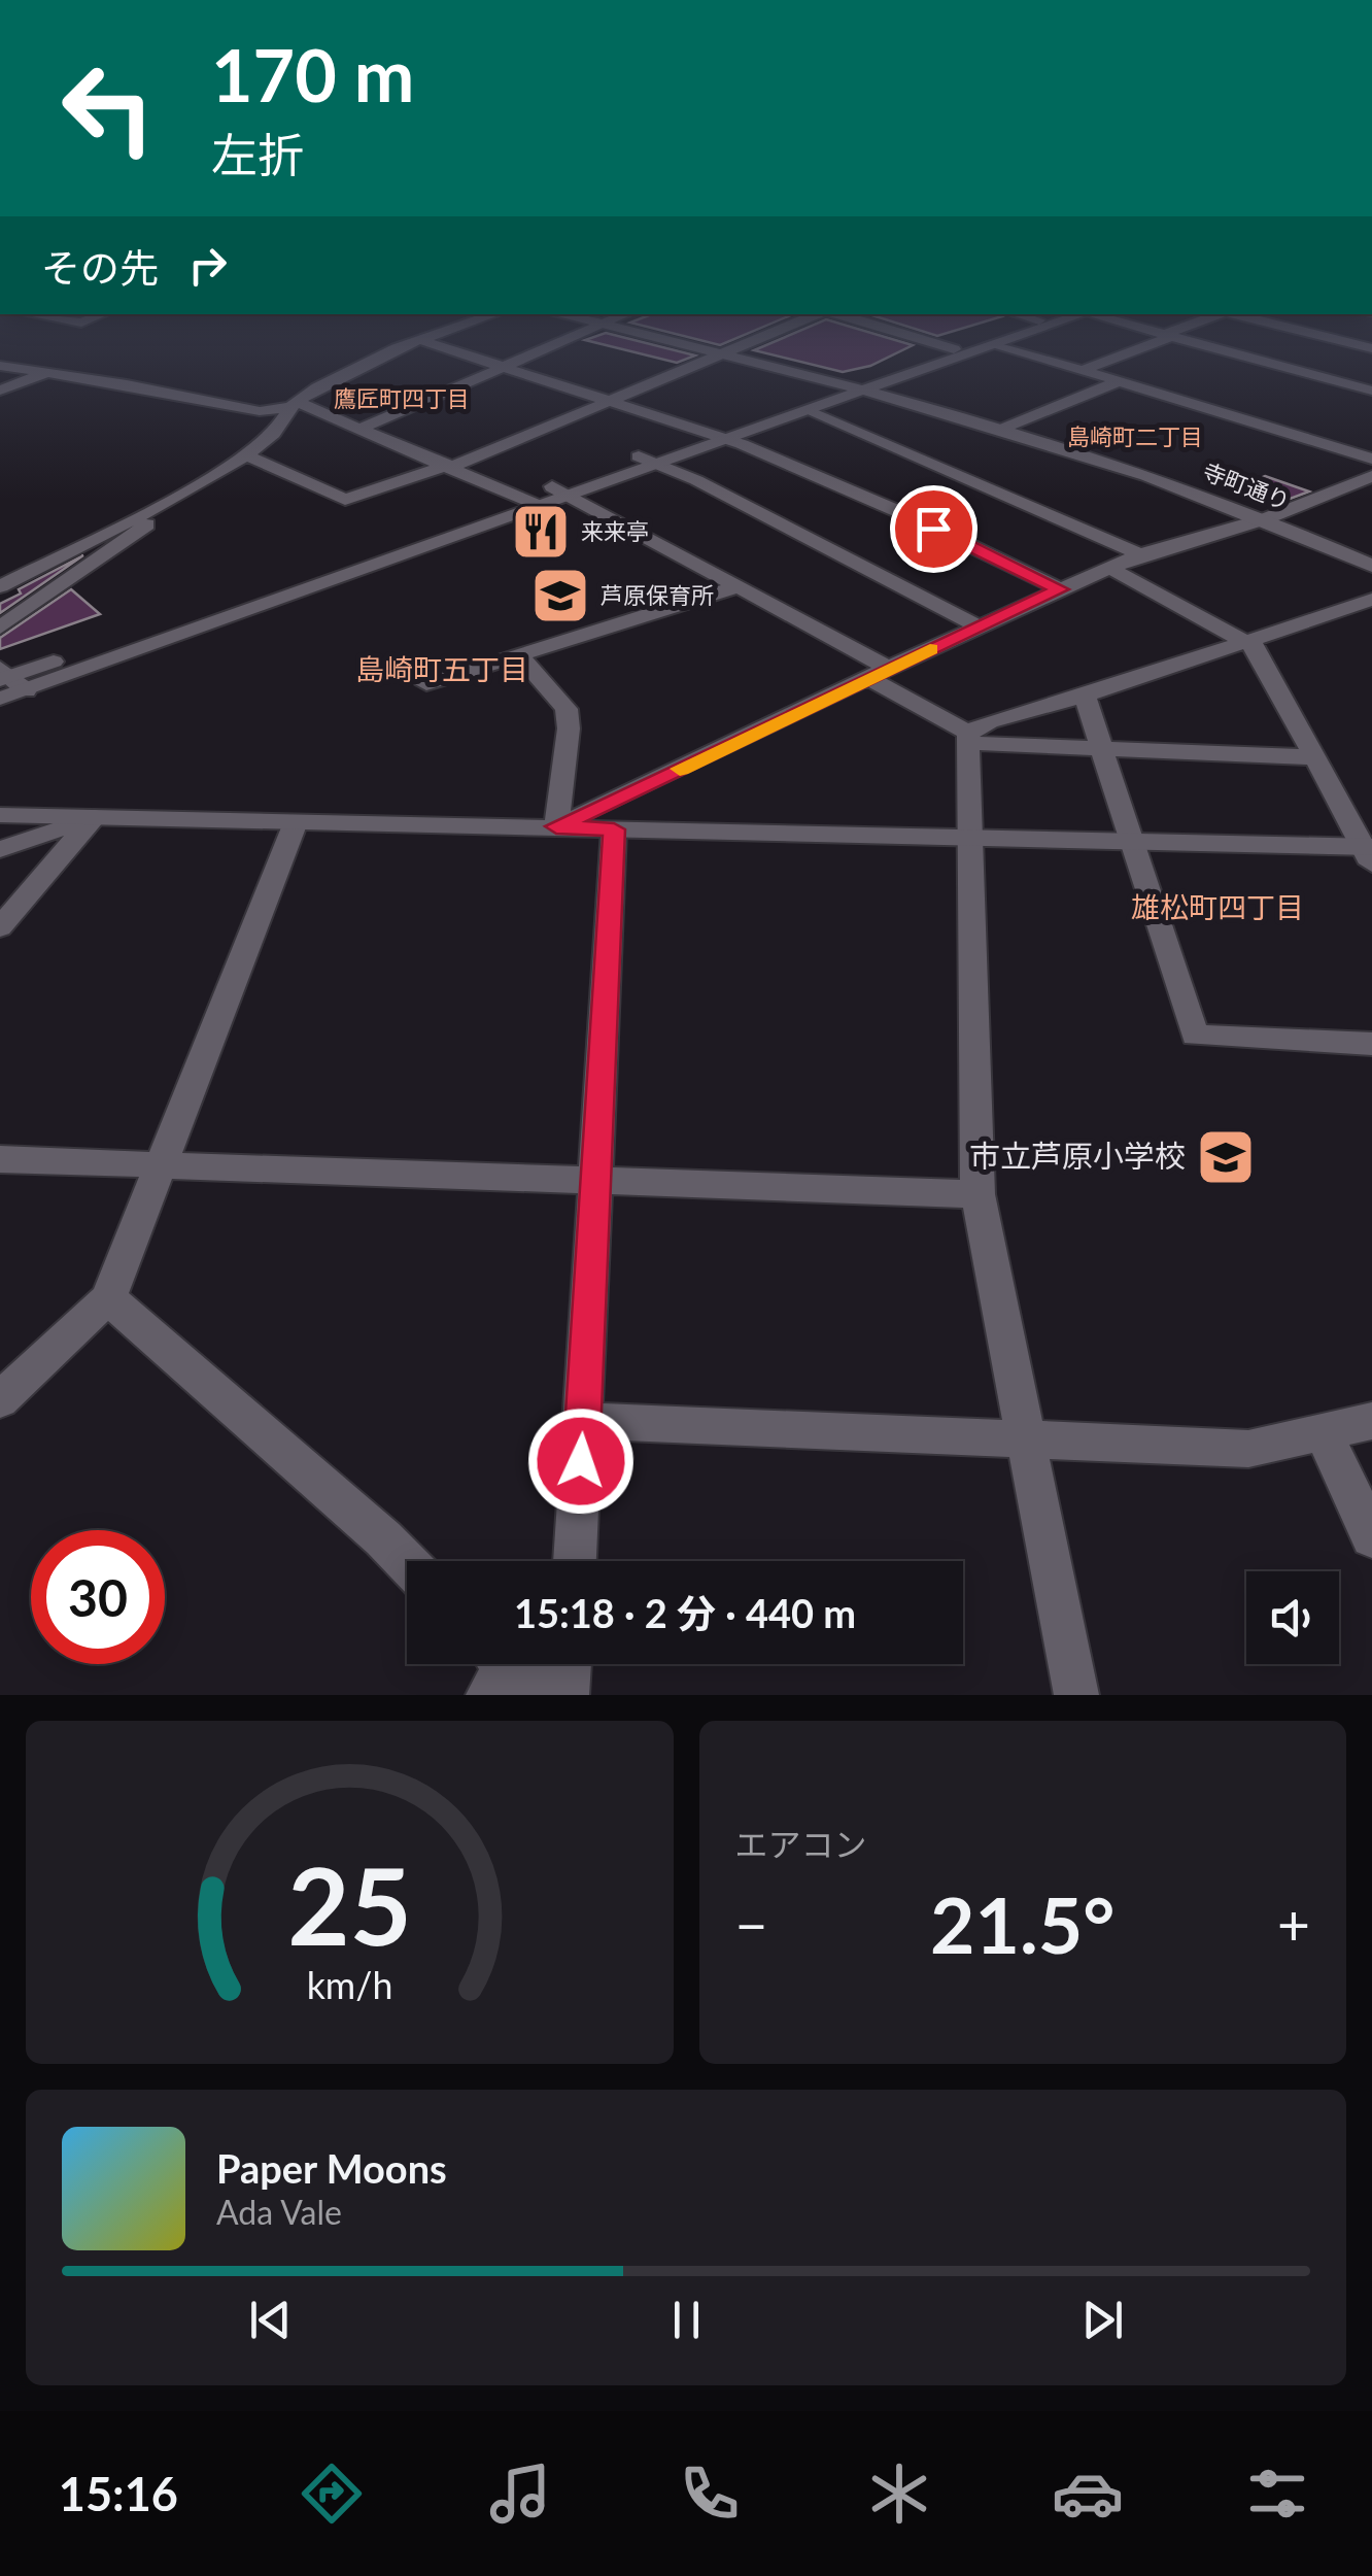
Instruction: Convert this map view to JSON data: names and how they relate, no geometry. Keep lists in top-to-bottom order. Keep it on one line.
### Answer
{"streets":{"street":["寺町通り"]},"districts":["鷹匠町四丁目","島崎町二丁目","島崎町五丁目","雄松町四丁目"],"places":{"restaurant":["来来亭"],"school or university":["芦原保育所","市立芦原小学校"]},"page":{"turn":["170 m","左折"],"then":"その先","limit":"30","trip":"15:18 · 2 分 · 440 m","tile":"エアコン","heat":["−","21.5°","+"],"song":["Paper Moons","Ada Vale"],"tabs":"15:16","gauge":["25","km/h"]}}
